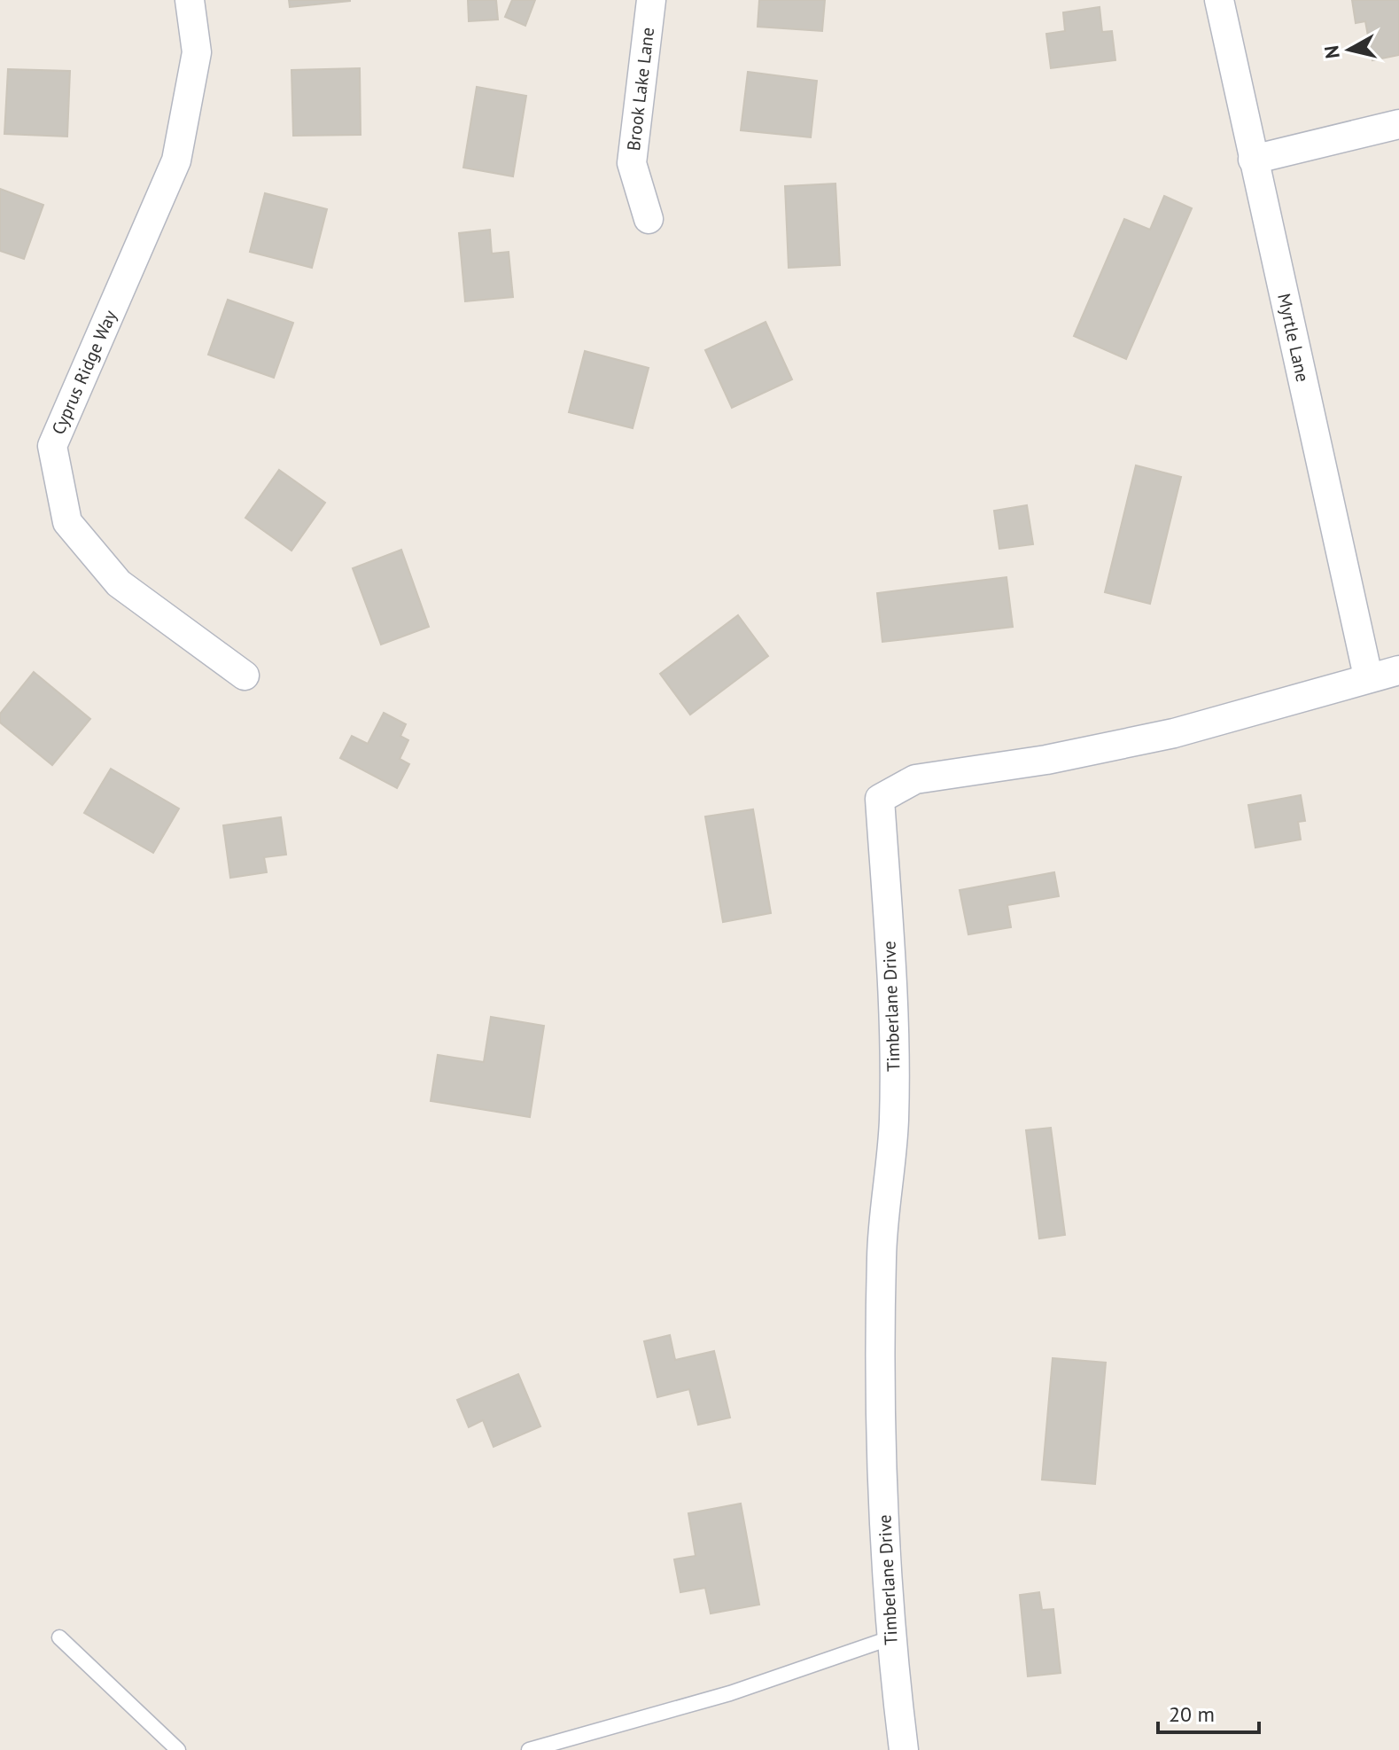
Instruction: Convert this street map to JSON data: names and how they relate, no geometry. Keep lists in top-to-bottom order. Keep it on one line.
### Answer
{"streets":{"street":["Brook Lake Lane","Myrtle Lane","Cyprus Ridge Way","Timberlane Drive"]},"crossings":[["Myrtle Lane","Timberlane Drive"]],"scale_bar":"20 m","north":"left"}
